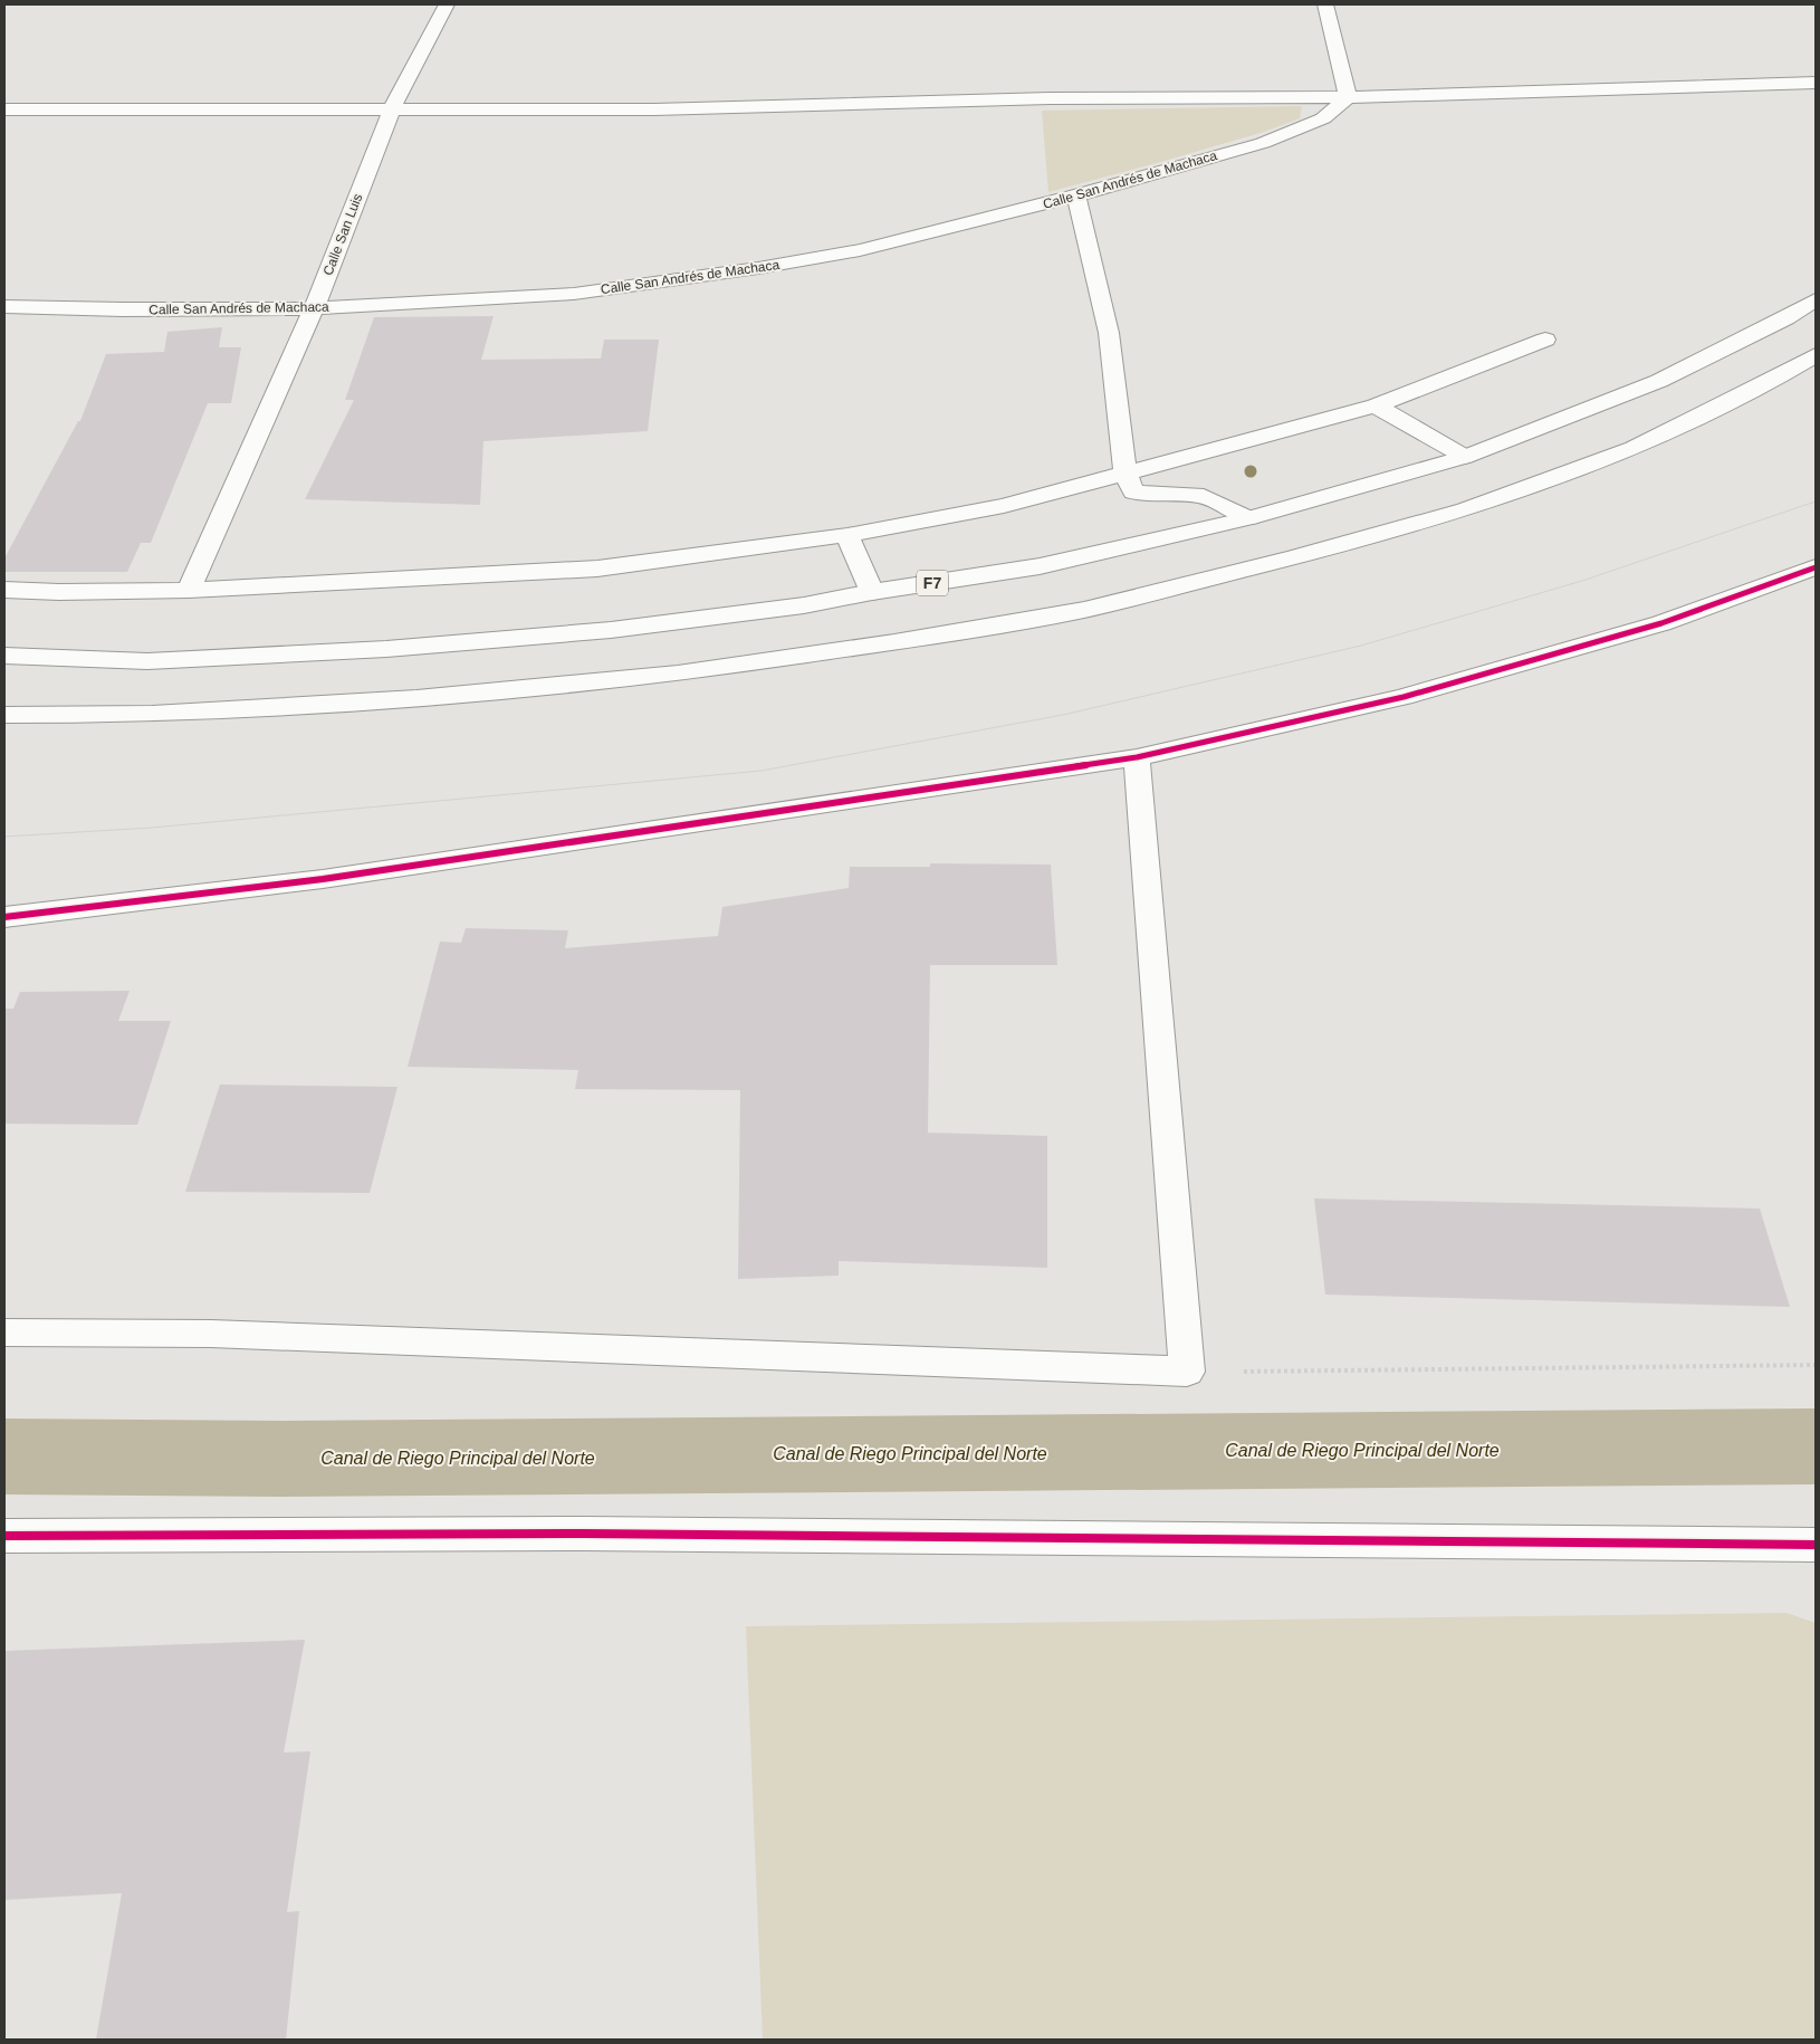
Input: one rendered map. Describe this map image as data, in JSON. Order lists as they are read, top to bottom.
{
  "streets": {
    "main road": ["Calle San Andrés de Machaca", "Calle San Luis", "F7"]
  },
  "crossings": [
    ["Calle San Andrés de Machaca", "Calle San Luis"]
  ],
  "water": ["Canal de Riego Principal del Norte"]
}
